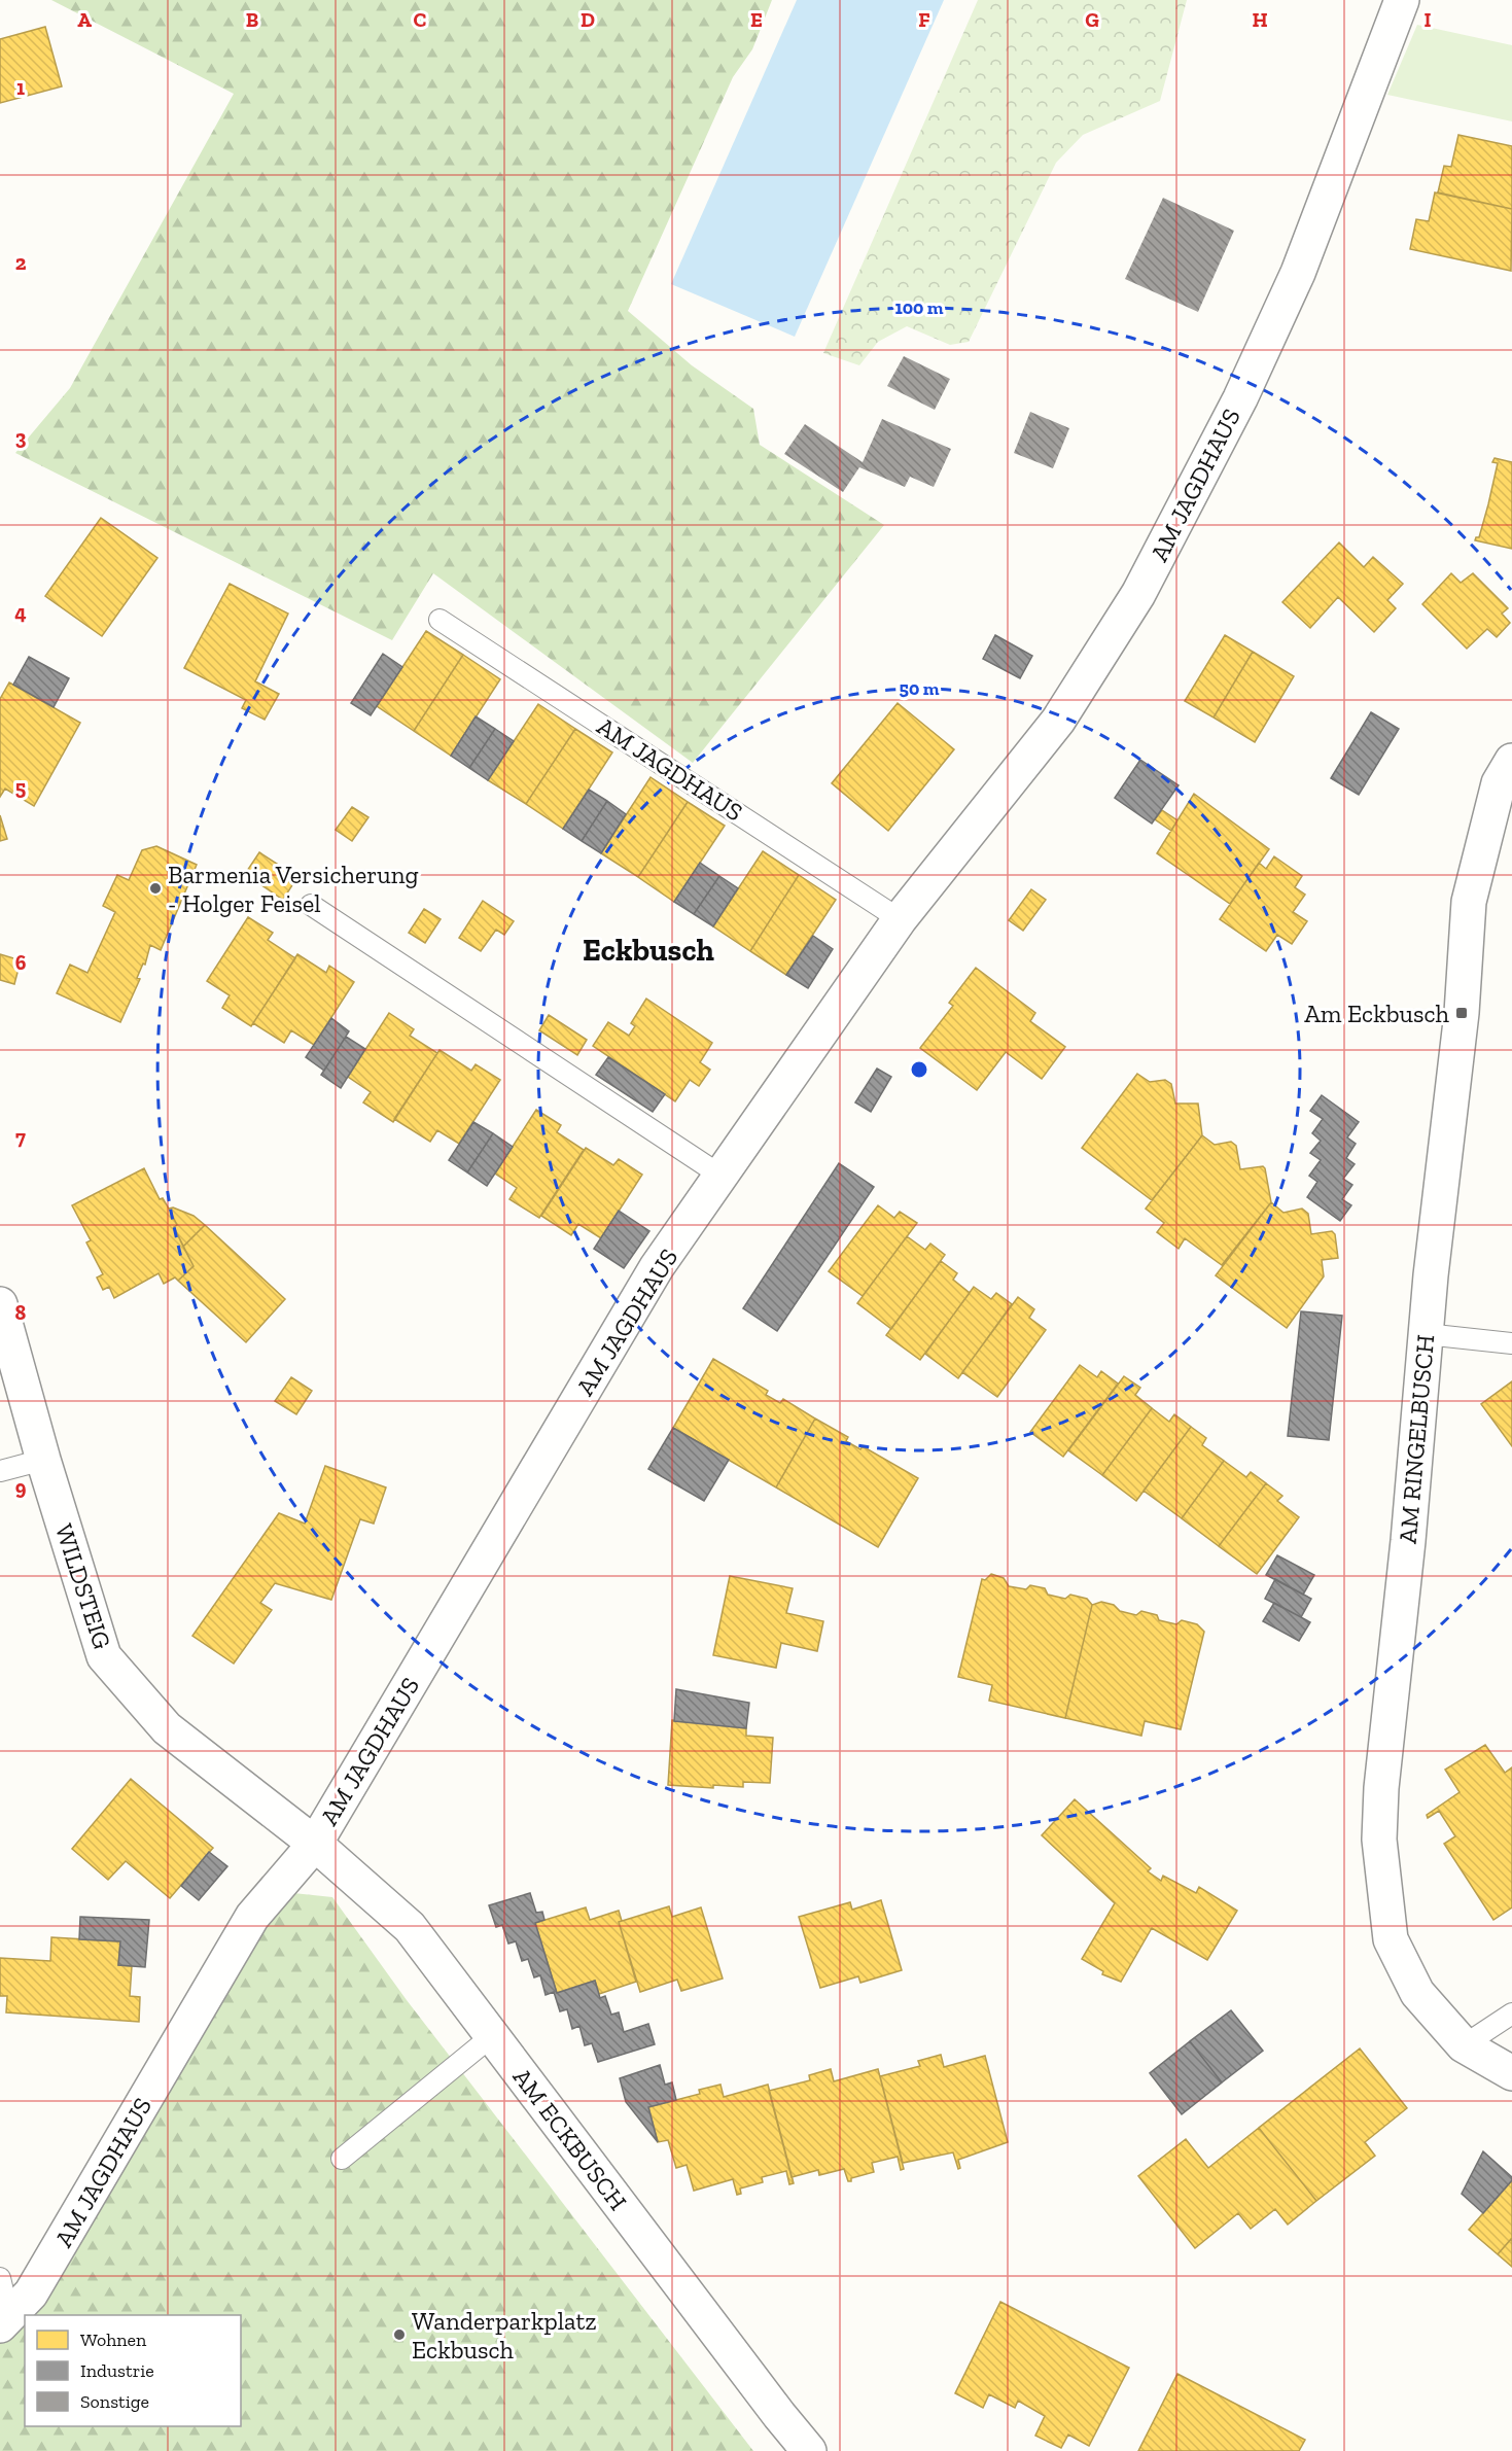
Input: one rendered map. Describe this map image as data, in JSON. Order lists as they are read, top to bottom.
{
  "streets": {
    "street": [
      "AM JAGDHAUS",
      "AM RINGELBUSCH",
      "WILDSTEIG",
      "AM ECKBUSCH"
    ]
  },
  "crossings": [
    ["AM JAGDHAUS", "WILDSTEIG"],
    ["AM JAGDHAUS", "AM ECKBUSCH"],
    ["WILDSTEIG", "AM ECKBUSCH"]
  ],
  "districts": ["Eckbusch"],
  "places": {
    "other": ["Barmenia Versicherung - Holger Feisel", "Wanderparkplatz Eckbusch"],
    "transit": ["Am Eckbusch"]
  },
  "legend": ["Wohnen", "Industrie", "Sonstige"],
  "grid": {
    "columns": [
      "A",
      "B",
      "C",
      "D",
      "E",
      "F",
      "G",
      "H",
      "I"
    ],
    "rows": [
      "1",
      "2",
      "3",
      "4",
      "5",
      "6",
      "7",
      "8",
      "9"
    ]
  },
  "rings": ["100 m", "50 m"]
}
